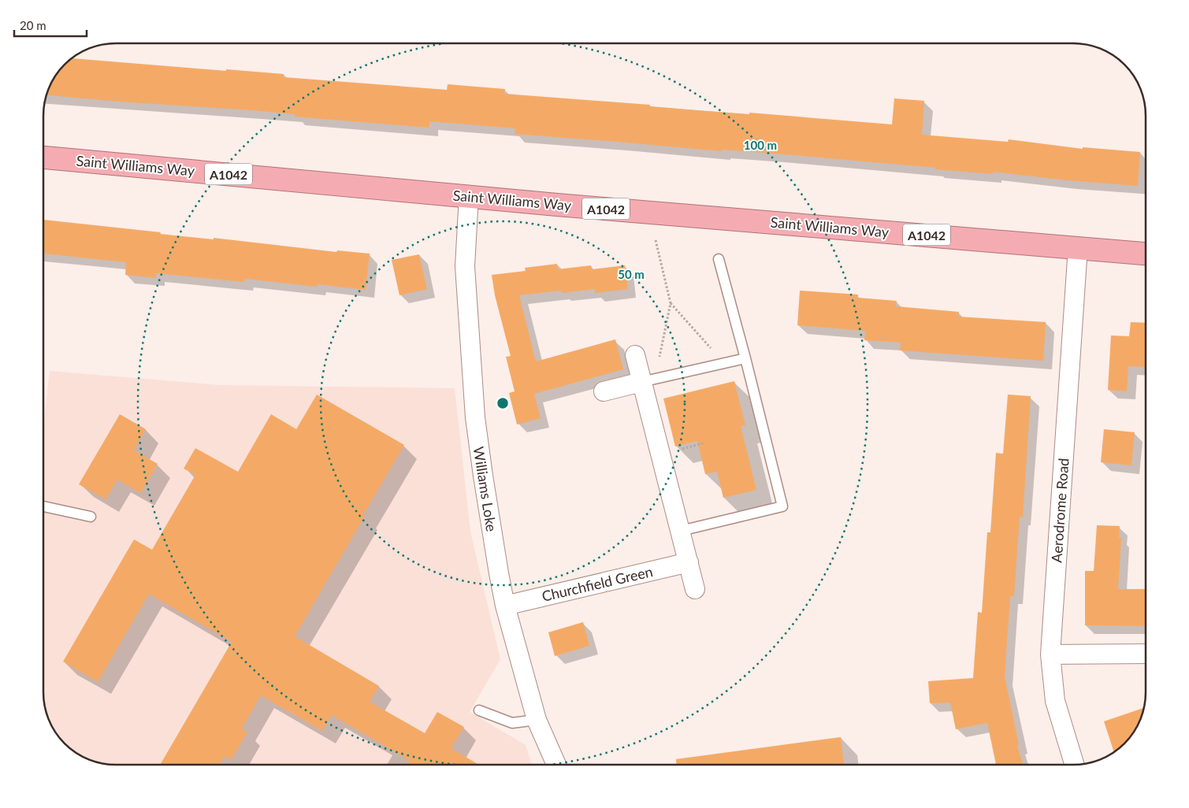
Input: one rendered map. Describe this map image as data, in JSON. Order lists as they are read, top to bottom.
{
  "streets": {
    "highway": ["Saint Williams Way", "A1042"],
    "street": ["Williams Loke", "Aerodrome Road", "Churchfield Green"]
  },
  "crossings": [
    ["Saint Williams Way", "Williams Loke"],
    ["Saint Williams Way", "Aerodrome Road"],
    ["Williams Loke", "Churchfield Green"]
  ],
  "scale_bar": "20 m",
  "rings": ["100 m", "50 m"]
}
